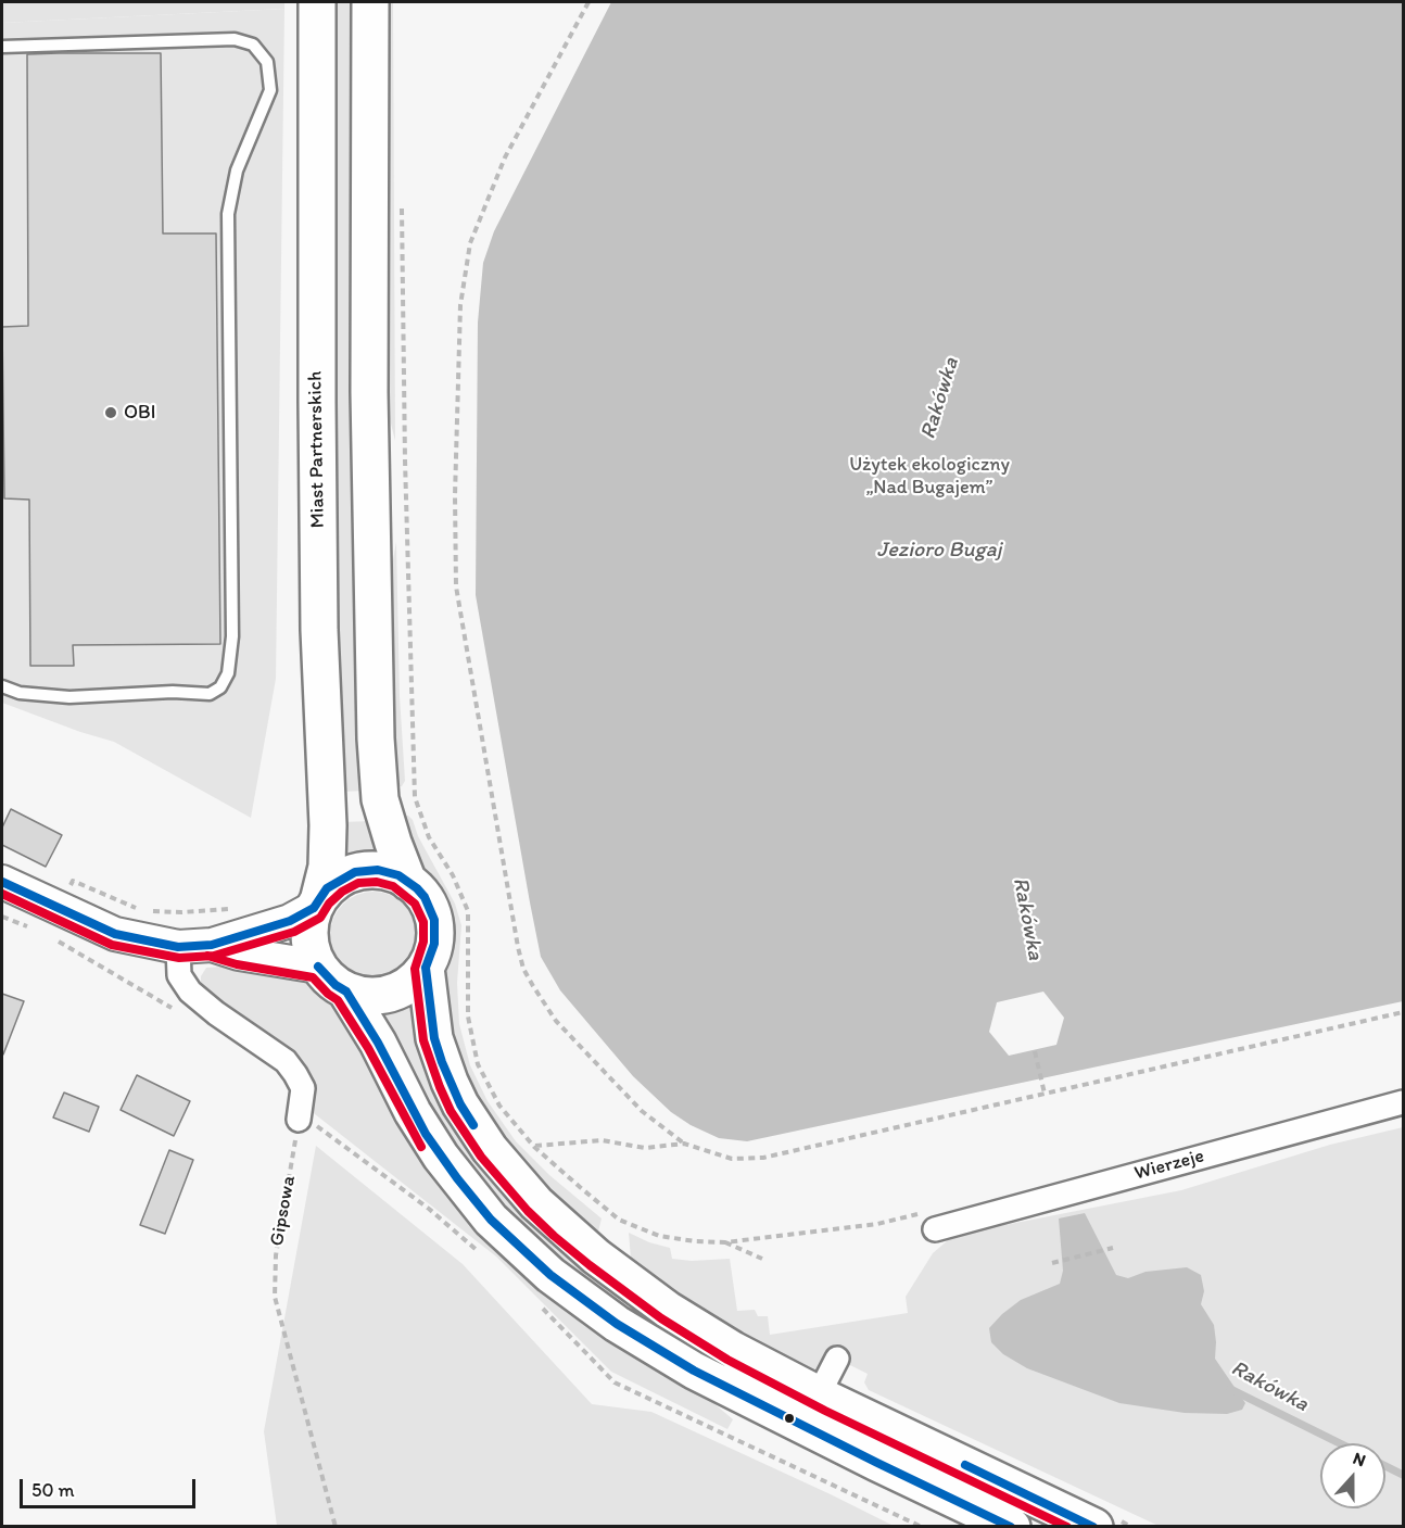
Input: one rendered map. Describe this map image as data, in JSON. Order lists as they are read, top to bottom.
{
  "streets": {
    "main road": ["Miast Partnerskich"],
    "street": ["Wierzeje"],
    "path": ["Gipsowa"]
  },
  "water": ["Rakówka", "Jezioro Bugaj"],
  "parks": ["Użytek ekologiczny „Nad Bugajem”"],
  "places": ["OBI"],
  "scale_bar": "50 m",
  "north": "top"
}
